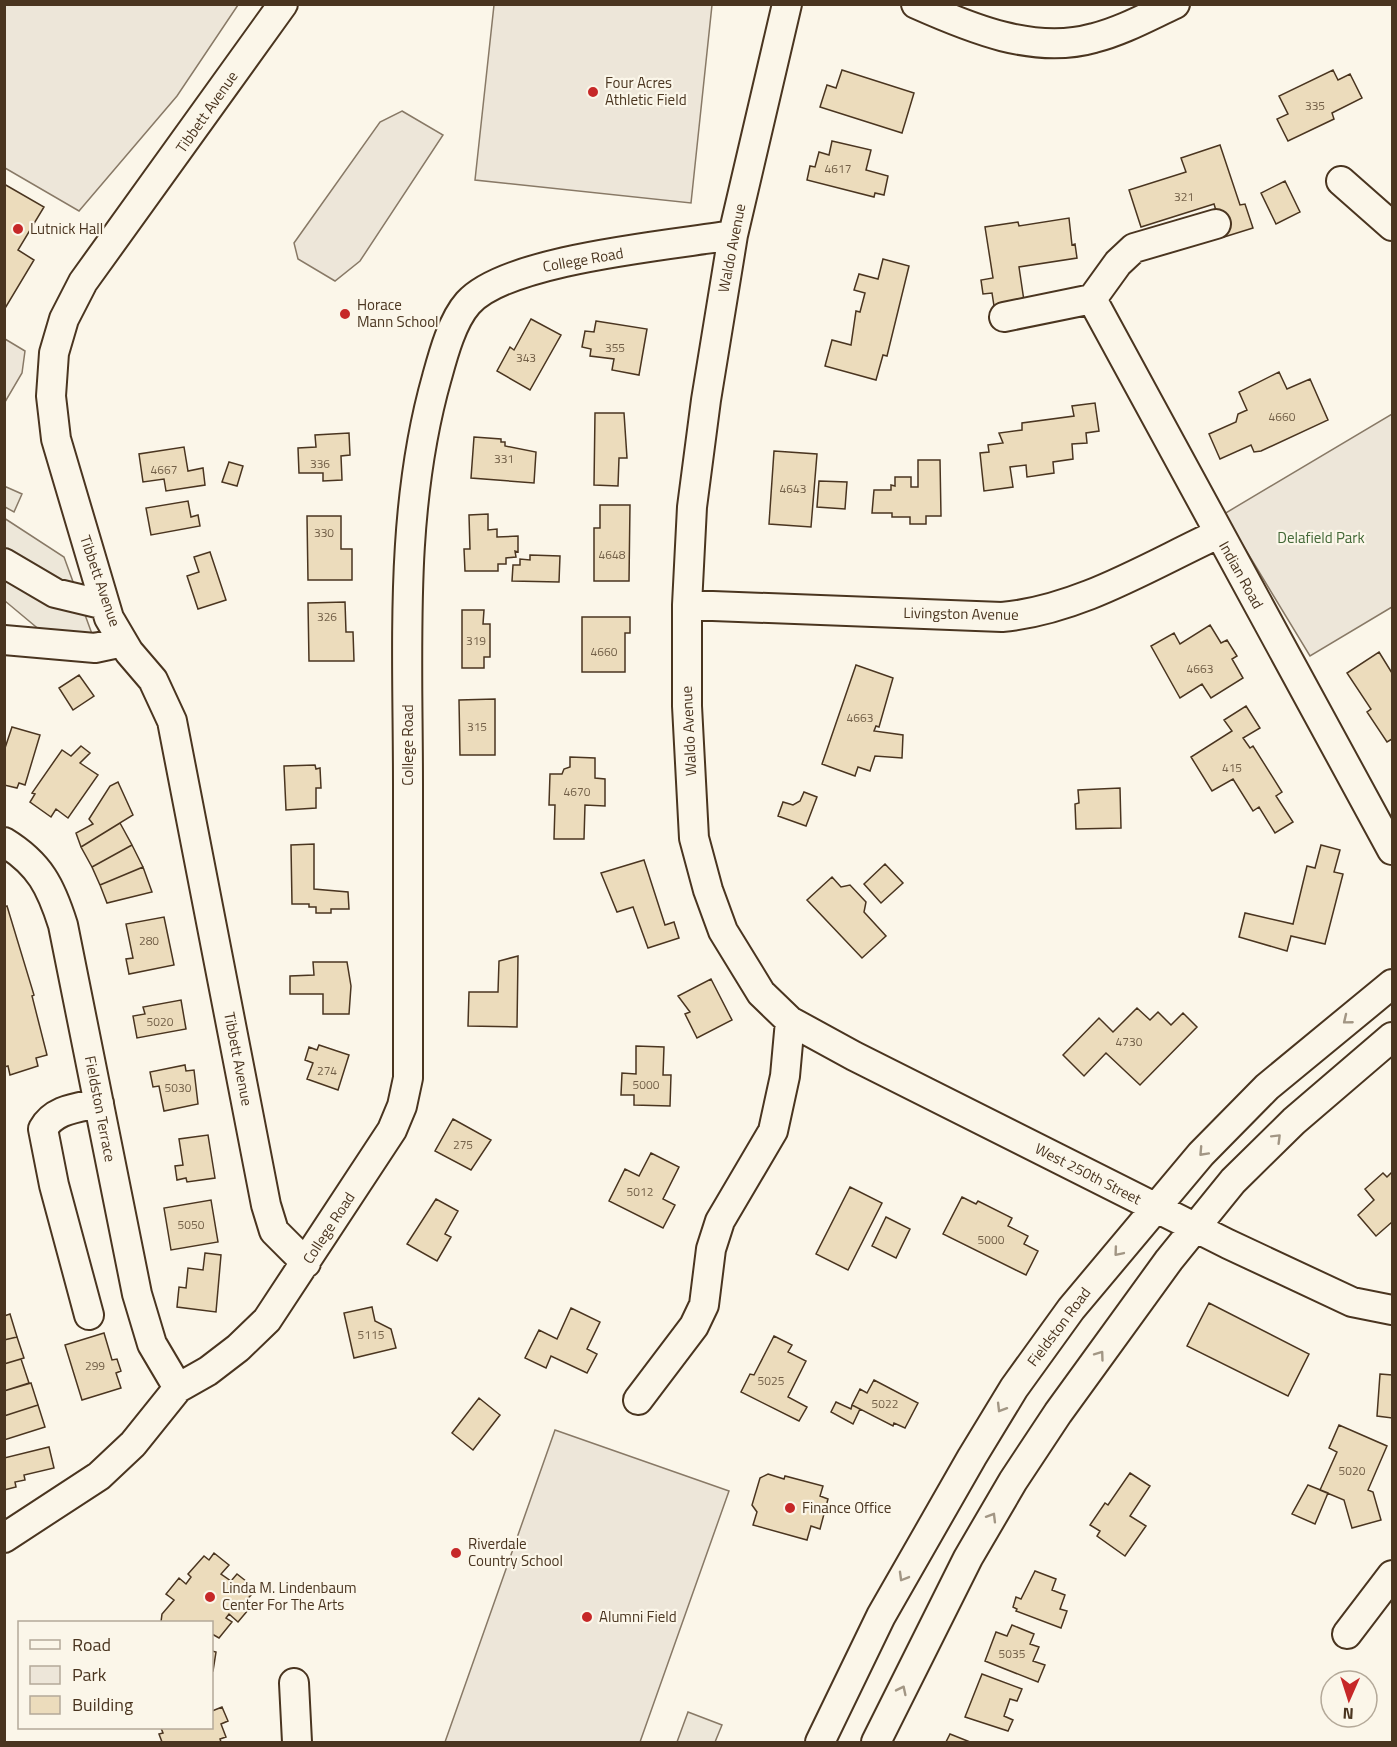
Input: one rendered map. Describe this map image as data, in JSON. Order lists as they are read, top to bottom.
{
  "streets": {
    "street": [
      "Tibbett Avenue",
      "Waldo Avenue",
      "College Road",
      "Indian Road",
      "Livingston Avenue",
      "Fieldston Terrace",
      "West 250th Street",
      "Fieldston Road"
    ]
  },
  "crossings": [
    ["Tibbett Avenue", "College Road"],
    ["Waldo Avenue", "College Road"],
    ["Waldo Avenue", "Livingston Avenue"],
    ["Waldo Avenue", "West 250th Street"],
    ["College Road", "Fieldston Terrace"],
    ["Indian Road", "Livingston Avenue"],
    ["West 250th Street", "Fieldston Road"]
  ],
  "parks": ["Delafield Park"],
  "places": [
    "Four Acres Athletic Field",
    "Lutnick Hall",
    "Horace Mann School",
    "Finance Office",
    "Riverdale Country School",
    "Linda M. Lindenbaum Center For The Arts",
    "Alumni Field"
  ],
  "house_numbers": [
    "335",
    "4617",
    "321",
    "355",
    "343",
    "4660",
    "331",
    "336",
    "4667",
    "4643",
    "330",
    "4648",
    "326",
    "319",
    "4660",
    "4663",
    "4663",
    "315",
    "415",
    "4670",
    "280",
    "5020",
    "4730",
    "274",
    "5000",
    "5030",
    "275",
    "5012",
    "5050",
    "5000",
    "5115",
    "299",
    "5025",
    "5022",
    "5020",
    "5035"
  ],
  "legend": ["Road", "Park", "Building"],
  "north": "bottom"
}
